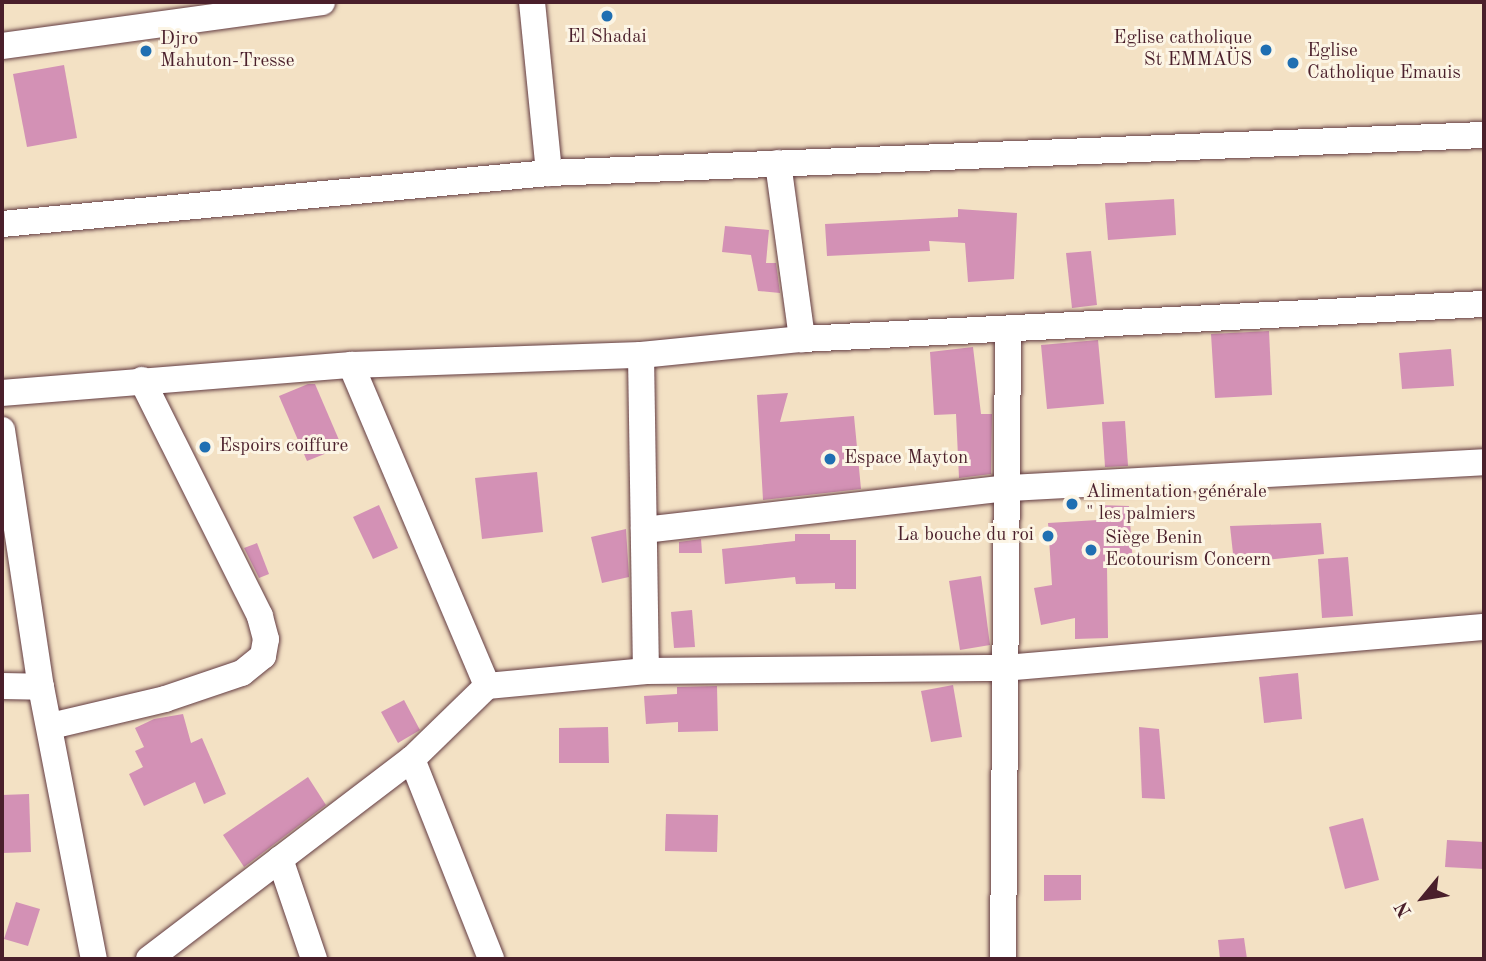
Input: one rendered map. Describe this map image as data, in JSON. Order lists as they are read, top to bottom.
{
  "places": [
    "El Shadai",
    "Eglise catholique St EMMAÜS",
    "Djro Mahuton-Tresse",
    "Eglise Catholique Emauis",
    "Espoirs coiffure",
    "Espace Mayton",
    "Alimentation générale \" les palmiers",
    "La bouche du roi",
    "Siège Benin Ecotourism Concern"
  ],
  "north": "bottom left"
}
